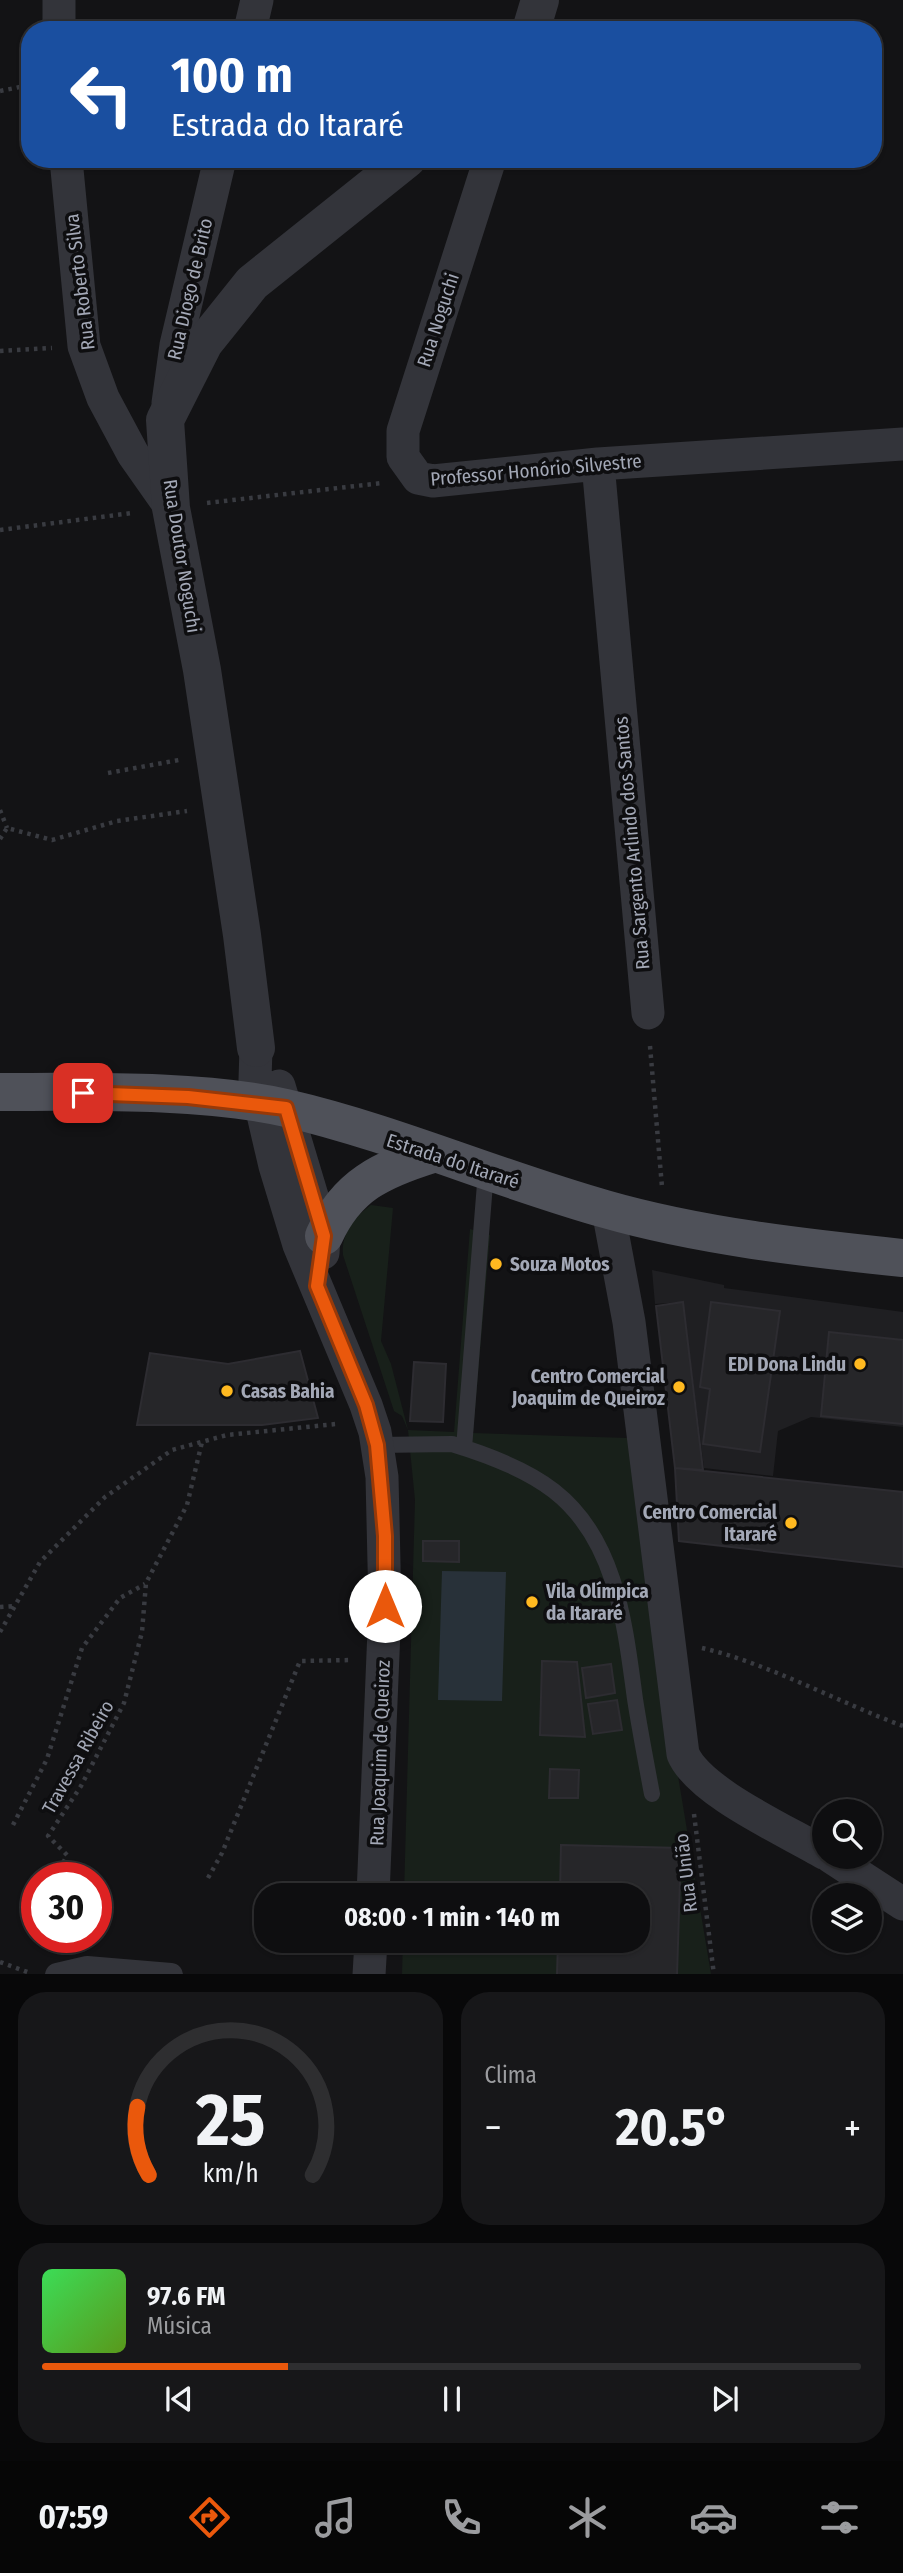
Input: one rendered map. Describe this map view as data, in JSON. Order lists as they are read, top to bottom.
{
  "streets": {
    "main road": ["Estrada do Itararé"],
    "street": [
      "Rua Roberto Silva",
      "Rua Diogo de Brito",
      "Rua Noguchi",
      "Professor Honório Silvestre",
      "Rua Doutor Noguchi",
      "Rua Sargento Arlindo dos Santos",
      "Rua Joaquim de Queiroz"
    ],
    "path": ["Travessa Ribeiro", "Rua União"]
  },
  "crossings": [
    ["Rua Roberto Silva", "Professor Honório Silvestre"],
    ["Rua Roberto Silva", "Rua Doutor Noguchi"],
    ["Rua Diogo de Brito", "Rua Doutor Noguchi"],
    ["Rua Noguchi", "Professor Honório Silvestre"],
    ["Professor Honório Silvestre", "Rua Doutor Noguchi"],
    ["Professor Honório Silvestre", "Rua Sargento Arlindo dos Santos"],
    ["Rua Doutor Noguchi", "Estrada do Itararé"],
    ["Rua Doutor Noguchi", "Rua Joaquim de Queiroz"],
    ["Estrada do Itararé", "Rua Joaquim de Queiroz"]
  ],
  "places": [
    "Souza Motos",
    "EDI Dona Lindu",
    "Centro Comercial Joaquim de Queiroz",
    "Casas Bahia",
    "Centro Comercial Itararé",
    "Vila Olímpica da Itararé"
  ],
  "page": {
    "turn": ["100 m", "Estrada do Itararé"],
    "limit": "30",
    "trip": "08:00 · 1 min · 140 m",
    "tile": "Clima",
    "heat": ["−", "20.5°", "+"],
    "song": ["97.6 FM", "Música"],
    "tabs": "07:59",
    "gauge": ["25", "km/h"]
  }
}
